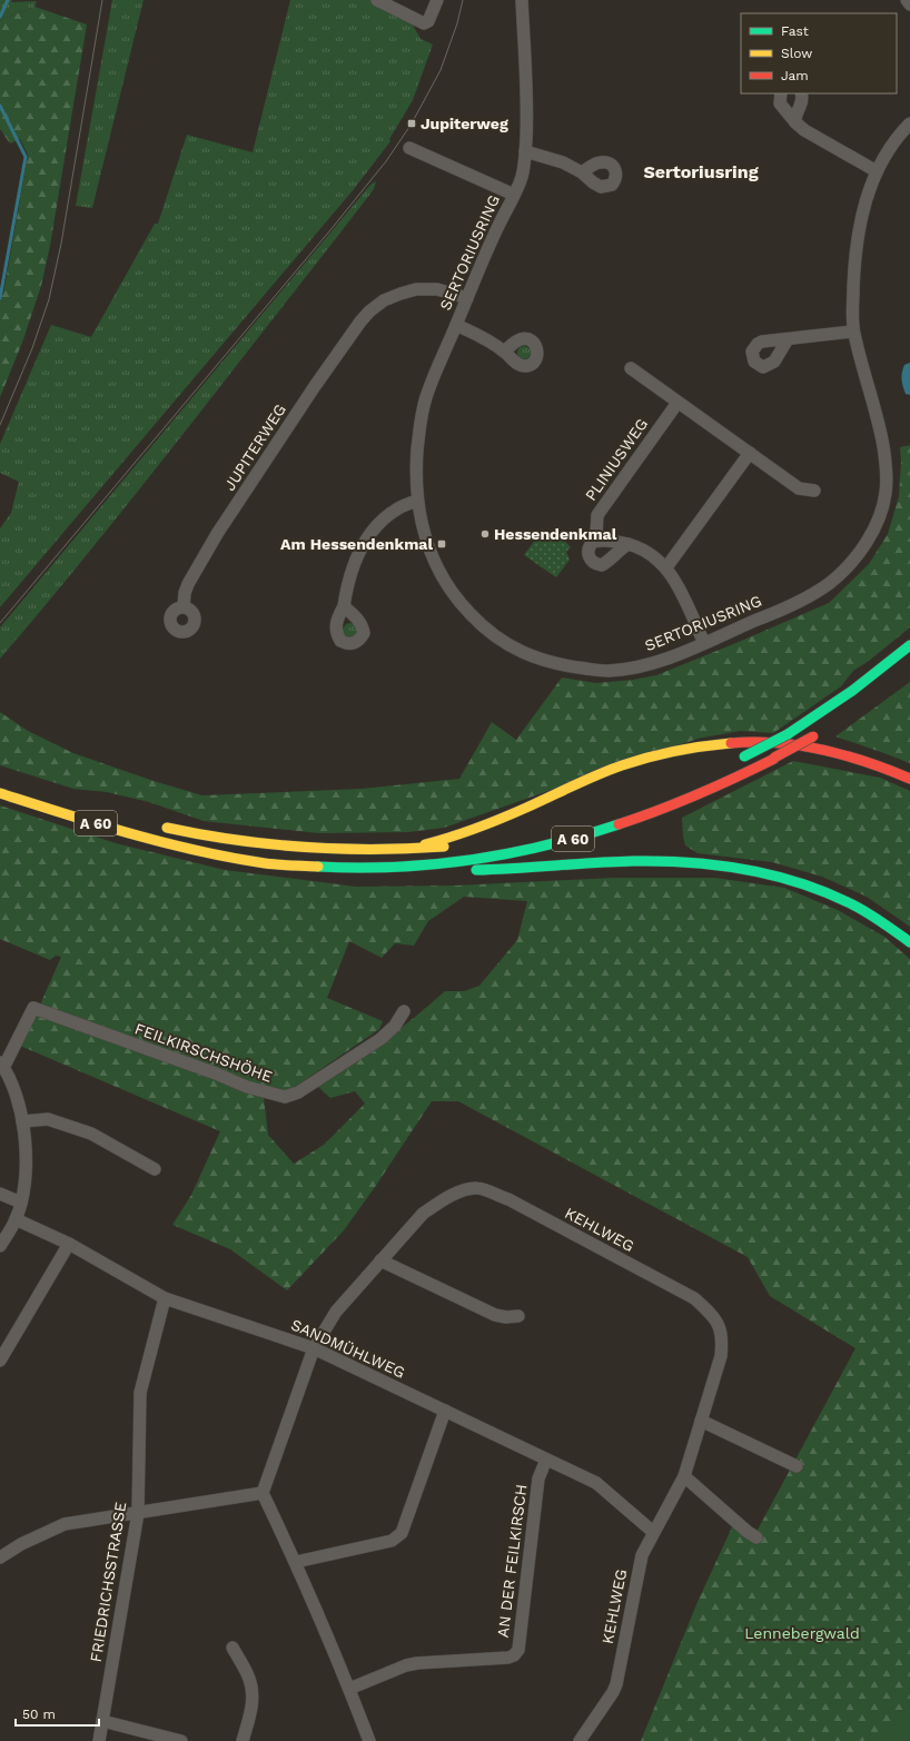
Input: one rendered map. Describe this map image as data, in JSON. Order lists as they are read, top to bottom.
{
  "streets": {
    "highway": ["A 60"],
    "street": [
      "SERTORIUSRING",
      "JUPITERWEG",
      "PLINIUSWEG",
      "FEILKIRSCHSHÖHE",
      "KEHLWEG",
      "SANDMÜHLWEG",
      "AN DER FEILKIRSCH",
      "FRIEDRICHSSTRASSE"
    ]
  },
  "crossings": [
    ["SERTORIUSRING", "JUPITERWEG"],
    ["KEHLWEG", "SANDMÜHLWEG"],
    ["SANDMÜHLWEG", "AN DER FEILKIRSCH"],
    ["SANDMÜHLWEG", "FRIEDRICHSSTRASSE"]
  ],
  "districts": ["Sertoriusring"],
  "parks": ["Lennebergwald"],
  "places": {
    "transit": ["Jupiterweg", "Am Hessendenkmal"],
    "other": ["Hessendenkmal"]
  },
  "legend": ["Fast", "Slow", "Jam"],
  "scale_bar": "50 m"
}
